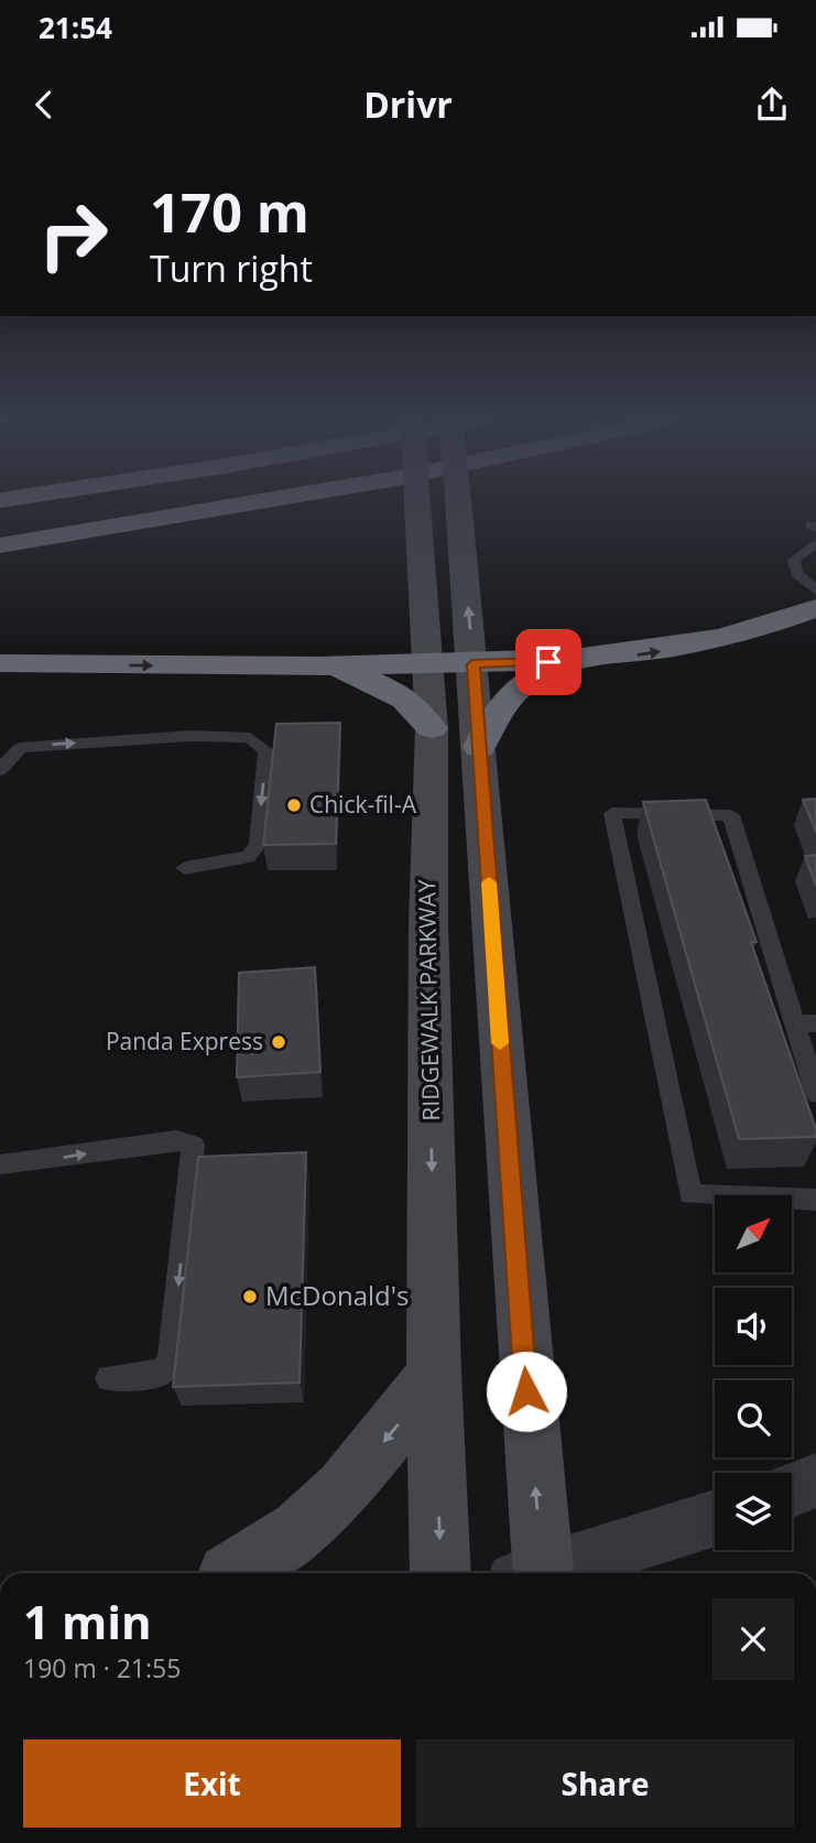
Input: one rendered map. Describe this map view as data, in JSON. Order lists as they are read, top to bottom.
{
  "streets": {
    "main road": ["RIDGEWALK PARKWAY"]
  },
  "places": ["Chick-fil-A", "Panda Express", "McDonald's"],
  "north": "top right",
  "page": {
    "status": "21:54",
    "header": "Drivr",
    "turn": ["170 m", "Turn right"],
    "heading": ["1 min", "190 m · 21:55"],
    "buttons": ["Exit", "Share"]
  }
}
